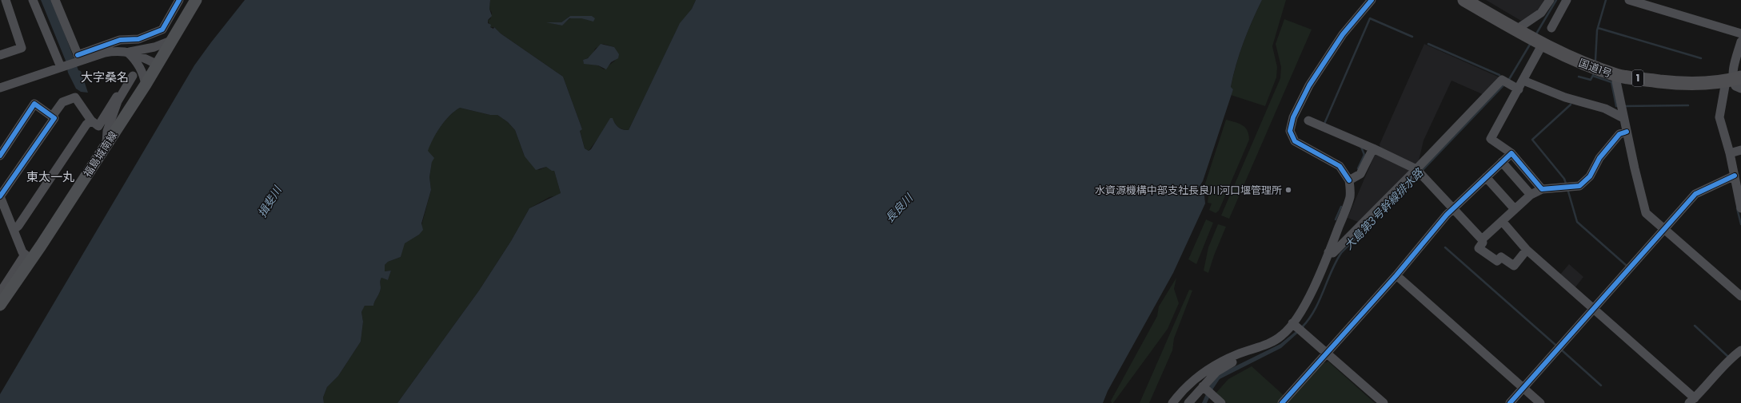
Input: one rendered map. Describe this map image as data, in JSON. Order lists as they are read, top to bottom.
{
  "streets": {
    "highway": ["国道1号", "1"],
    "main road": ["福島城南線"]
  },
  "districts": ["大字桑名", "東太一丸"],
  "water": ["揖斐川", "長良川", "大島第3号幹線排水路"],
  "places": ["水資源機構中部支社長良川河口堰管理所"]
}
